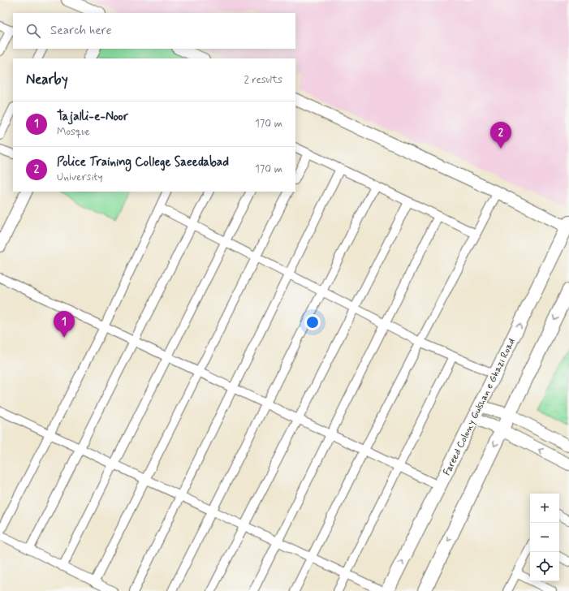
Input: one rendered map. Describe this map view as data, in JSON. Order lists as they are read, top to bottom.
{
  "streets": {
    "main road": ["Fareed Colony Gulshan e Ghazi Road"]
  },
  "page": {
    "search": "Search here",
    "heading": ["Nearby", "2 results"],
    "list": [
      {
        "mark": "1",
        "name": "Tajalli-e-Noor",
        "note": "Mosque",
        "value": "170 m"
      },
      {
        "mark": "2",
        "name": "Police Training College Saeedabad",
        "note": "University",
        "value": "170 m"
      }
    ],
    "pins": ["2", "1"],
    "map_buttons": ["+", "−"]
  }
}
